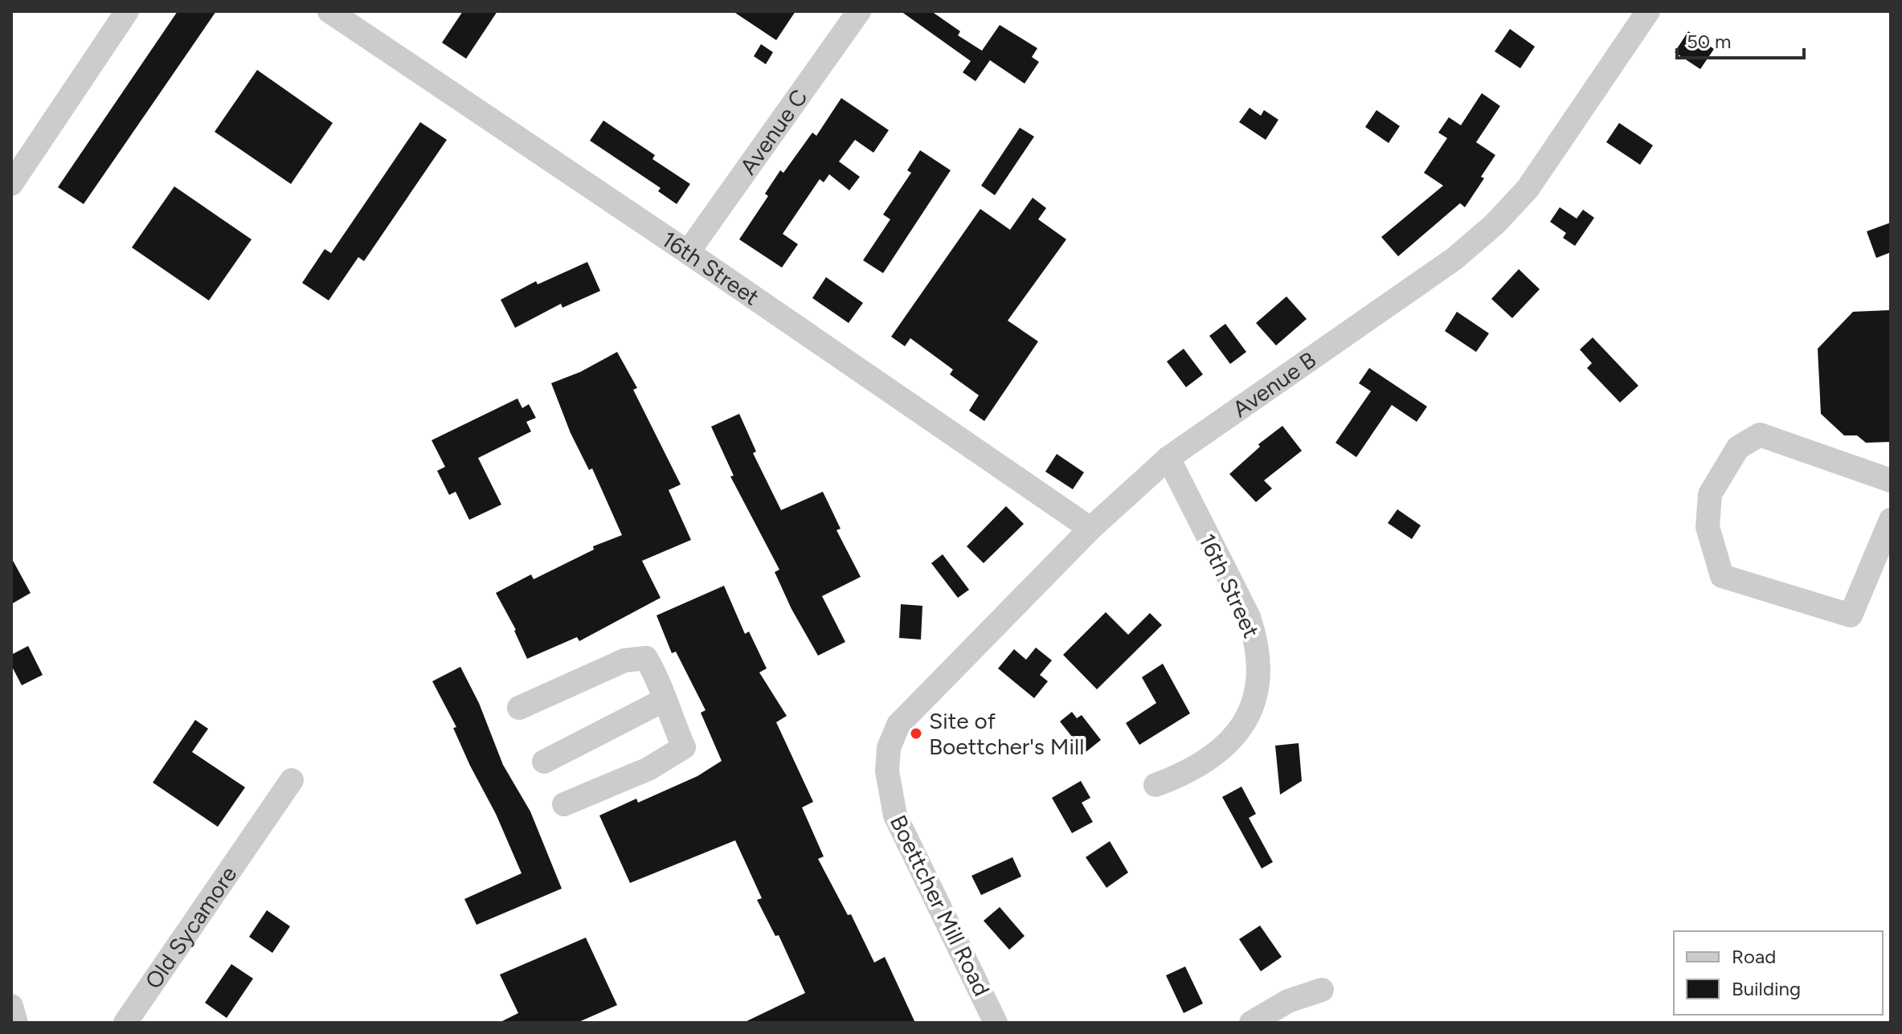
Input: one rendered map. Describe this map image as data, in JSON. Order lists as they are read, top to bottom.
{
  "streets": {
    "street": [
      "Avenue C",
      "16th Street",
      "Avenue B",
      "Boettcher Mill Road",
      "Old Sycamore"
    ]
  },
  "crossings": [
    ["Avenue C", "16th Street"],
    ["16th Street", "Avenue B"],
    ["Avenue B", "Boettcher Mill Road"]
  ],
  "places": ["Site of Boettcher's Mill"],
  "legend": ["Road", "Building"],
  "scale_bar": "50 m"
}
